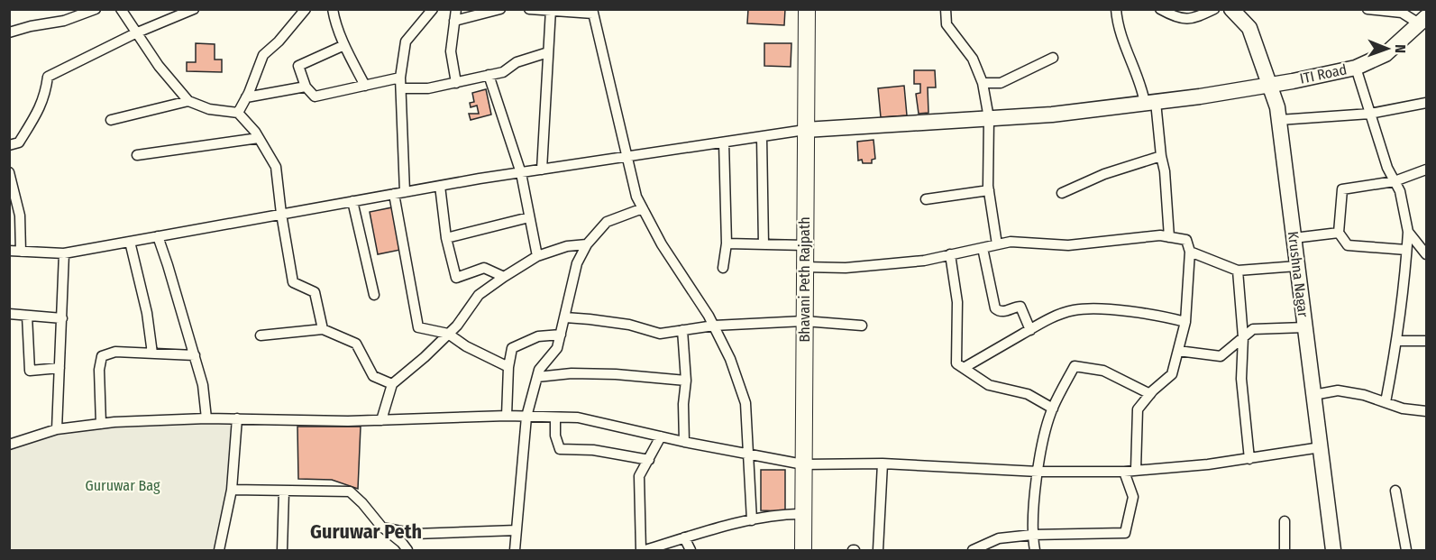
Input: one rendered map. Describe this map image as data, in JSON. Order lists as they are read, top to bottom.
{
  "streets": {
    "main road": ["ITI Road", "Krushna Nagar", "Bhavani Peth Rajpath"]
  },
  "crossings": [
    ["ITI Road", "Krushna Nagar"],
    ["ITI Road", "Bhavani Peth Rajpath"]
  ],
  "districts": ["Guruwar Peth"],
  "parks": ["Guruwar Bag"],
  "north": "right"
}
